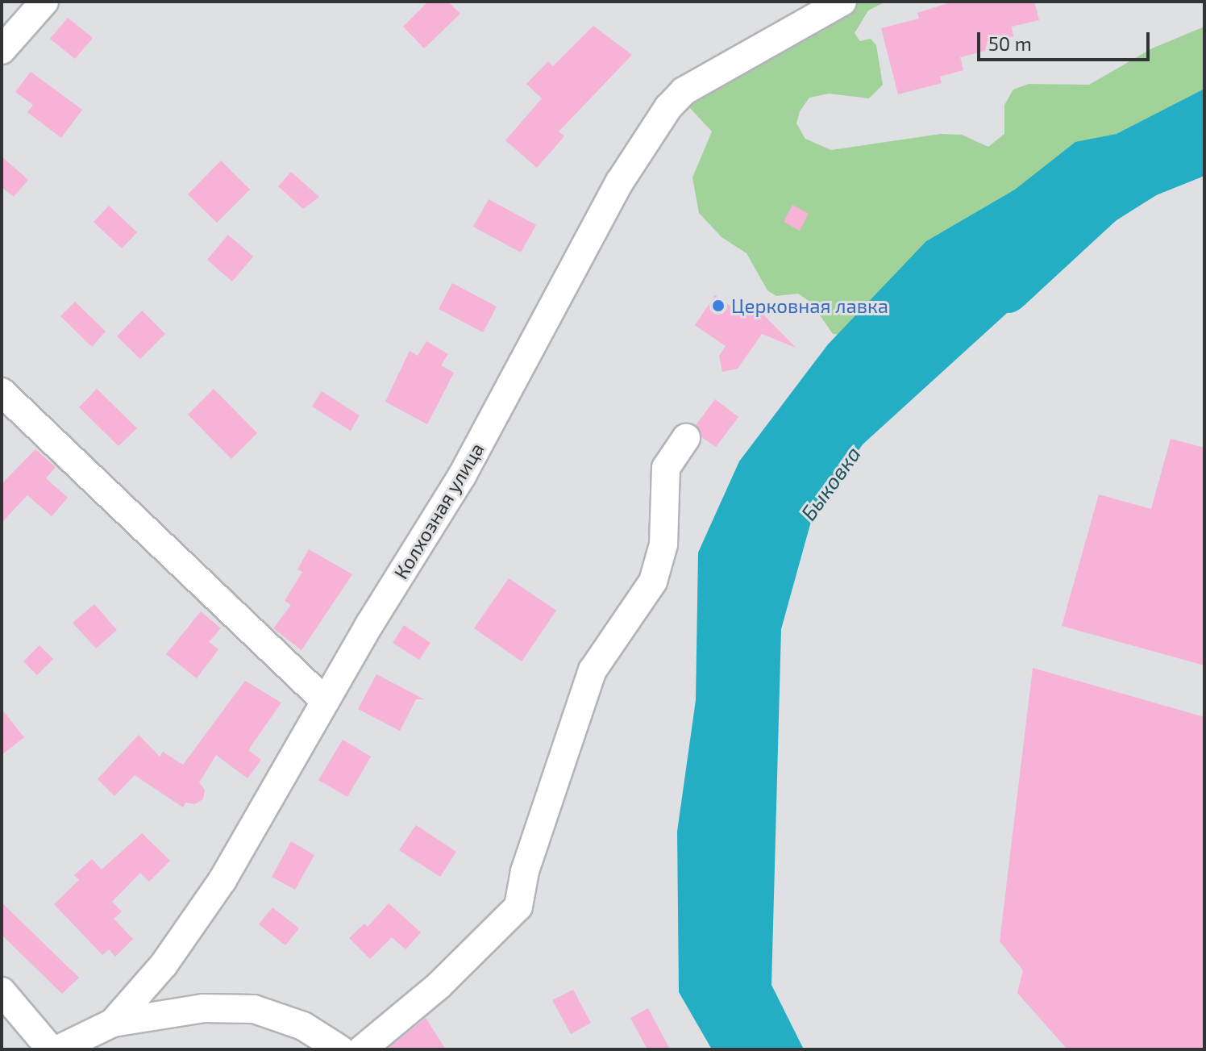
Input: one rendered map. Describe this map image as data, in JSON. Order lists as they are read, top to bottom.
{
  "streets": {
    "street": ["Колхозная улица"]
  },
  "water": ["Быковка"],
  "places": ["Церковная лавка"],
  "scale_bar": "50 m"
}
